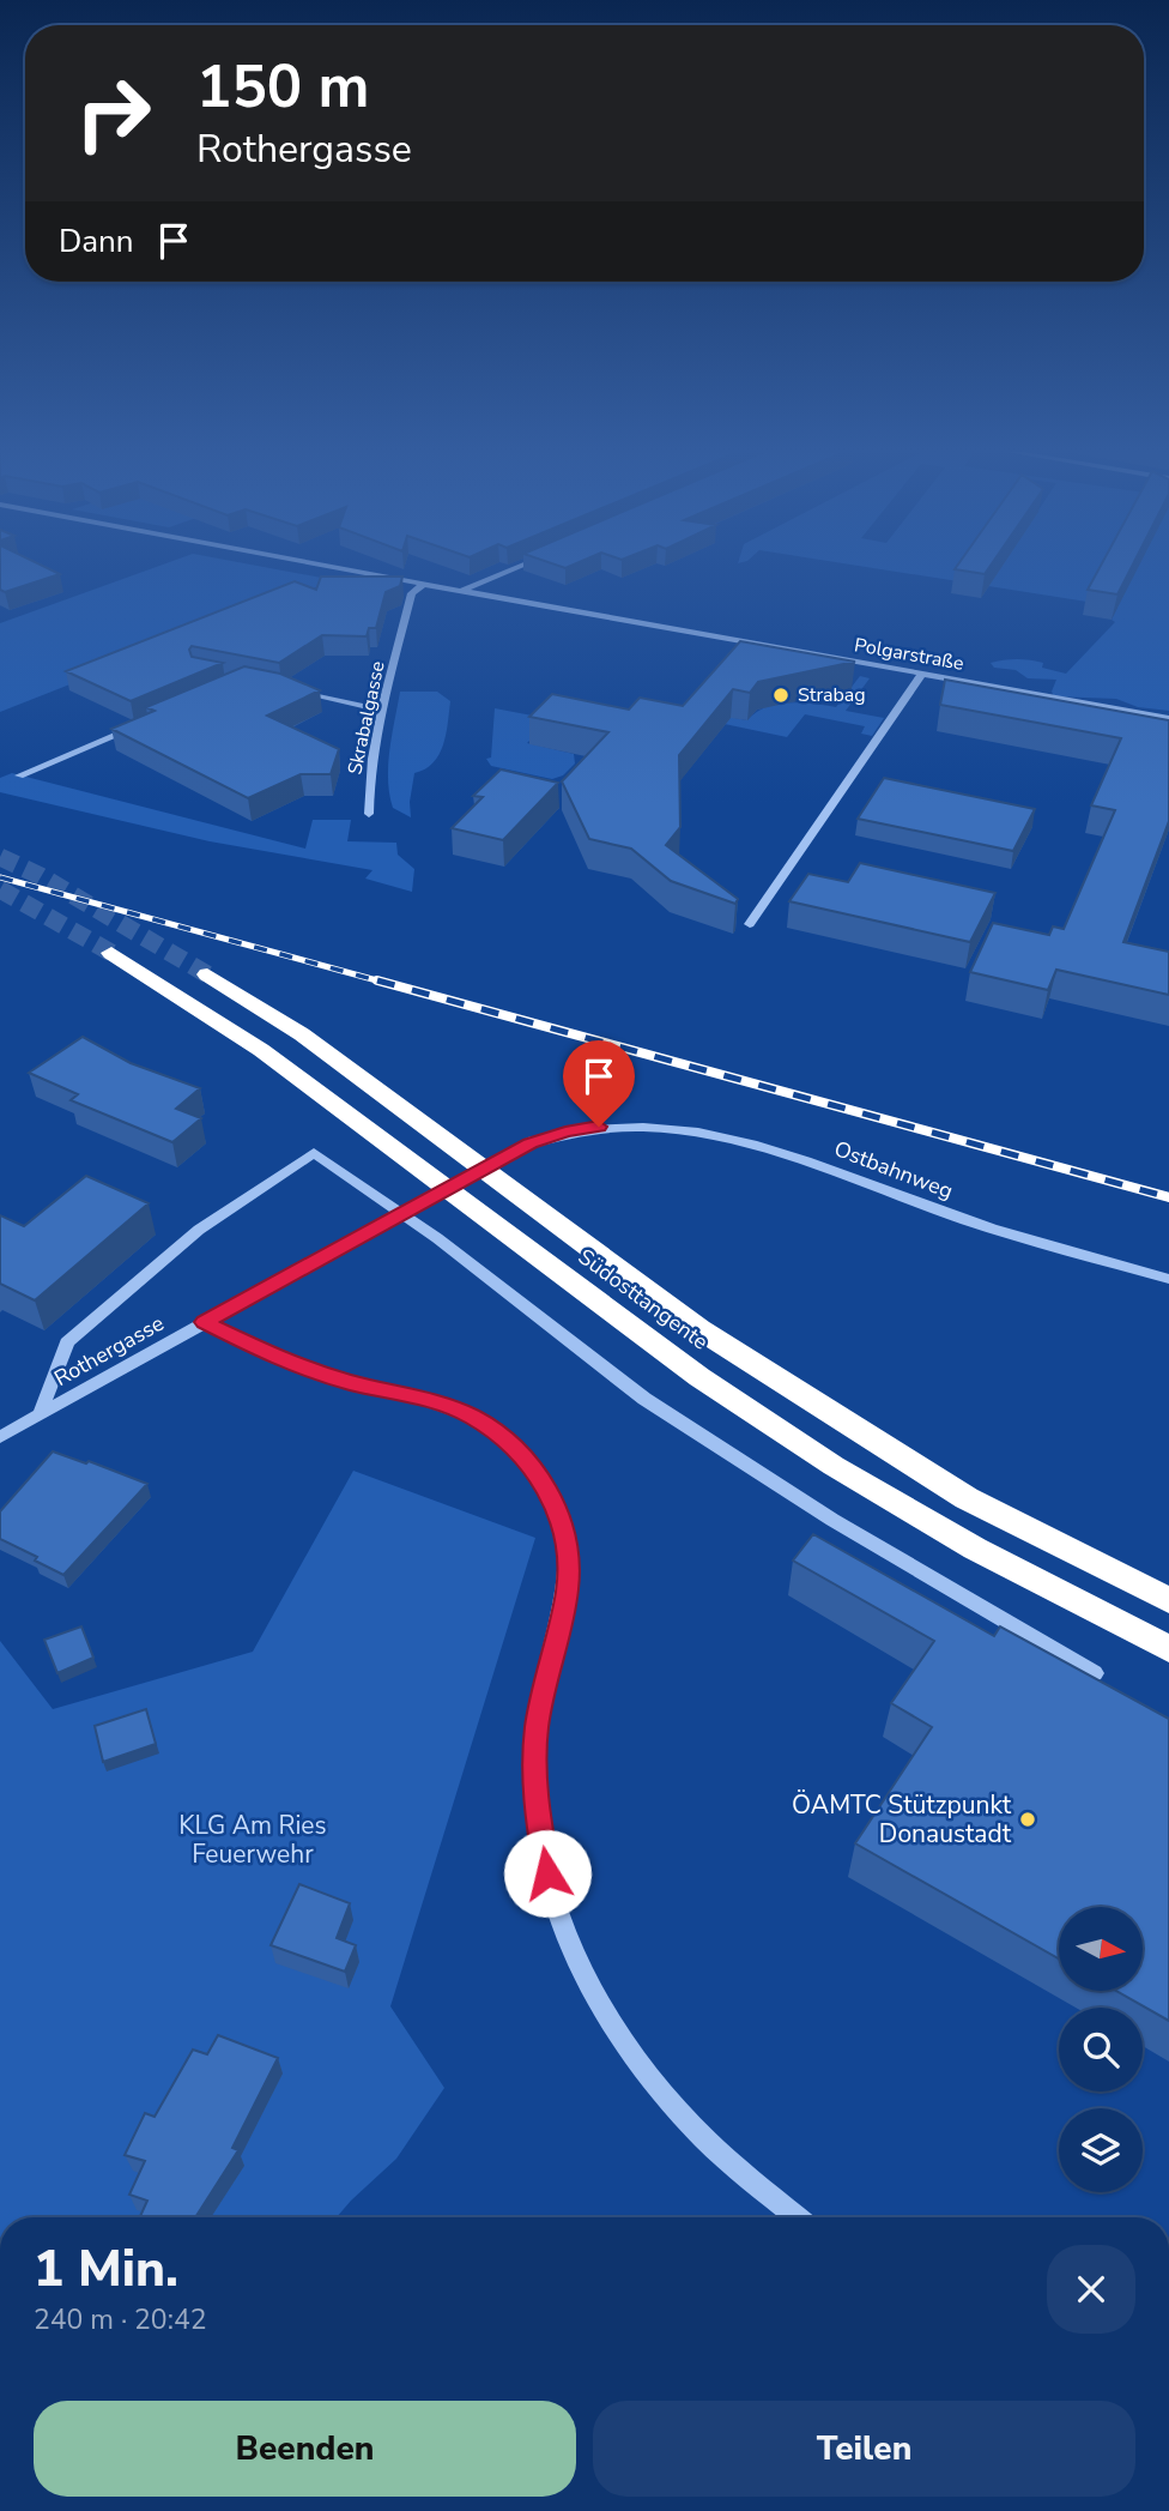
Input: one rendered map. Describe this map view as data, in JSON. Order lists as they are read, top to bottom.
{
  "streets": {
    "highway": ["Südosttangente"],
    "street": [
      "Polgarstraße",
      "Skrabalgasse",
      "Ostbahnweg",
      "Rothergasse"
    ]
  },
  "crossings": [
    ["Polgarstraße", "Skrabalgasse"],
    ["Ostbahnweg", "Rothergasse"]
  ],
  "parks": ["KLG Am Ries Feuerwehr"],
  "places": ["Strabag", "ÖAMTC Stützpunkt Donaustadt"],
  "north": "right",
  "page": {
    "turn": ["150 m", "Rothergasse"],
    "then": "Dann",
    "heading": ["1 Min.", "240 m · 20:42"],
    "buttons": ["Beenden", "Teilen"]
  }
}
